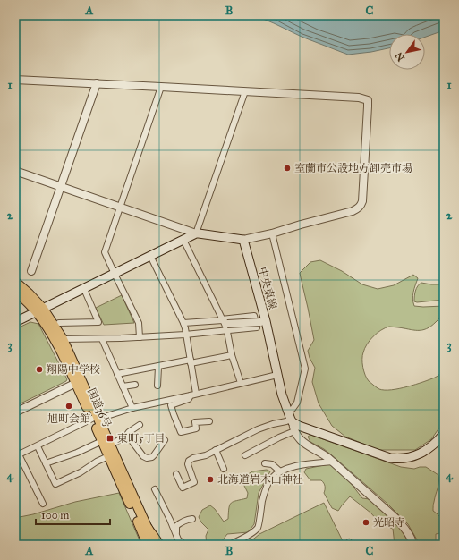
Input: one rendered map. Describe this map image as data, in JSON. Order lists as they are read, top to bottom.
{
  "streets": {
    "highway": ["国道36号"],
    "main road": ["中央東線"]
  },
  "places": {
    "other": [
      "室蘭市公設地方卸売市場",
      "翔陽中学校",
      "旭町会館",
      "北海道岩木山神社",
      "光昭寺"
    ],
    "transit": ["東町5丁目"]
  },
  "scale_bar": "100 m",
  "north": "bottom left",
  "grid": {
    "columns": ["A", "B", "C"],
    "rows": [
      "1",
      "2",
      "3",
      "4"
    ]
  }
}
